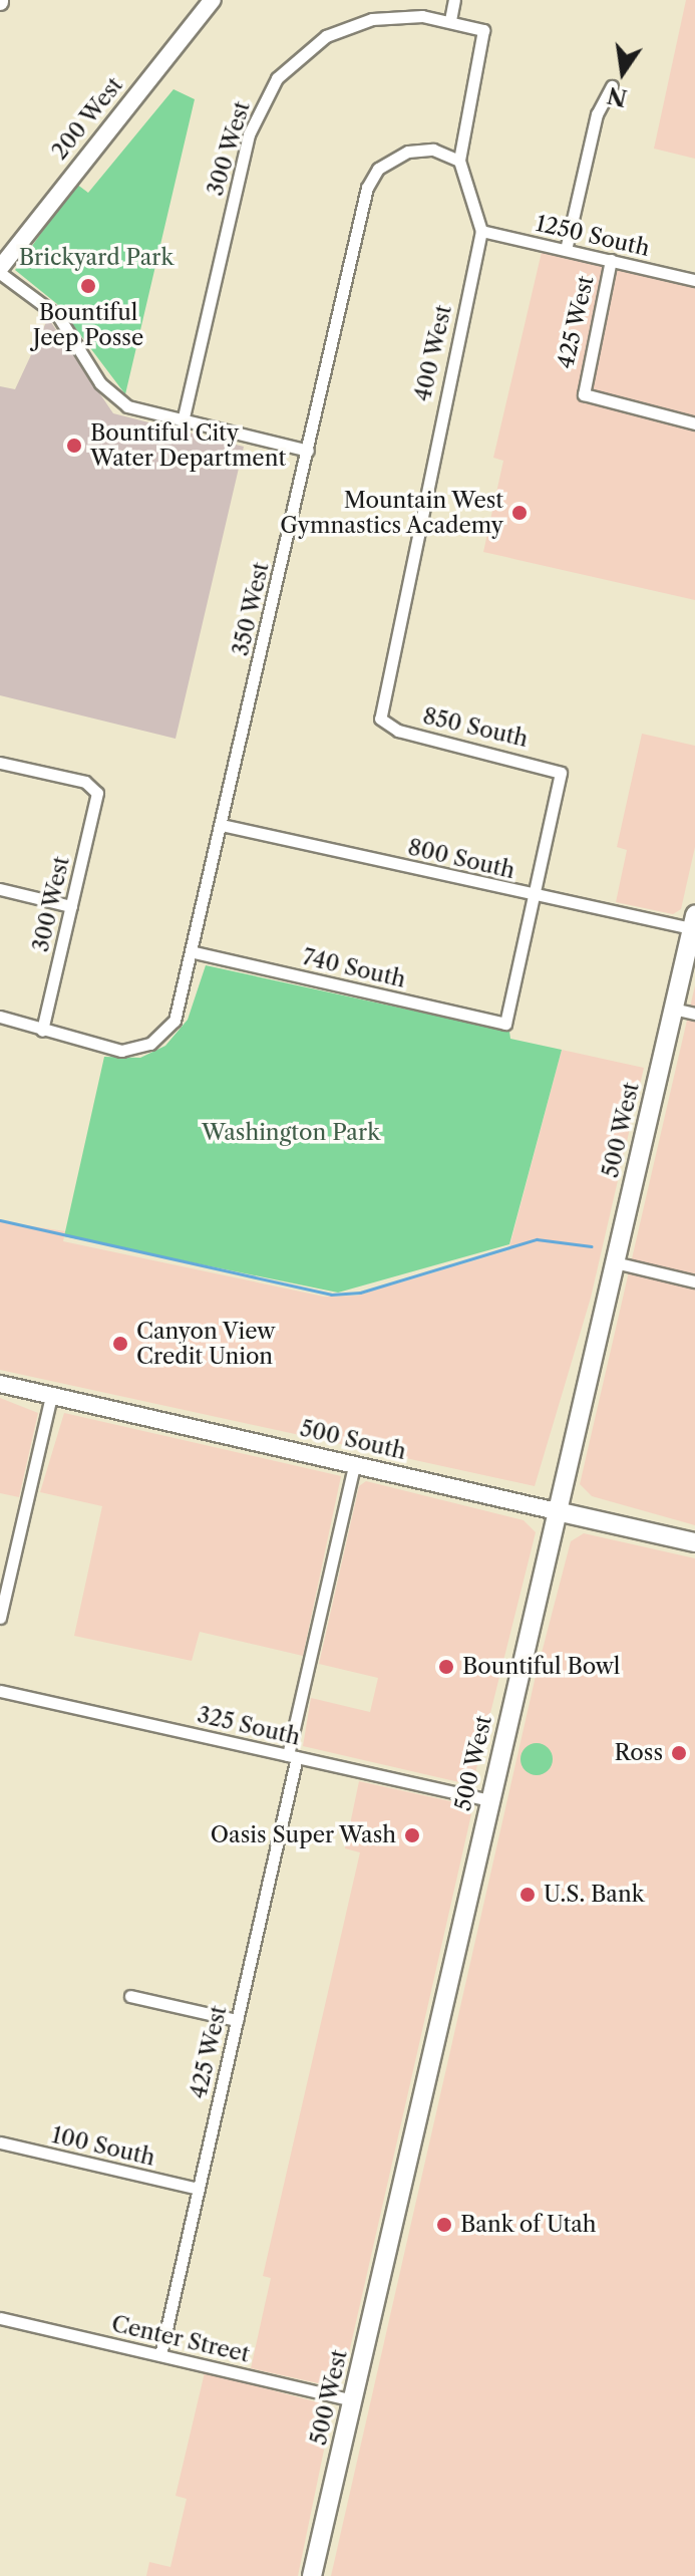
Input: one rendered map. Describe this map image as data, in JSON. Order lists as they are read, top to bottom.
{
  "streets": {
    "main road": ["200 West", "500 West", "500 South"],
    "street": [
      "300 West",
      "1250 South",
      "425 West",
      "400 West",
      "350 West",
      "850 South",
      "800 South",
      "740 South",
      "325 South",
      "100 South",
      "Center Street"
    ]
  },
  "crossings": [
    ["300 West", "400 West"],
    ["300 West", "350 West"],
    ["1250 South", "425 West"],
    ["1250 South", "400 West"],
    ["425 West", "500 South"],
    ["425 West", "325 South"],
    ["425 West", "100 South"],
    ["425 West", "Center Street"],
    ["400 West", "350 West"],
    ["400 West", "850 South"],
    ["350 West", "800 South"],
    ["350 West", "740 South"],
    ["850 South", "800 South"],
    ["850 South", "740 South"],
    ["800 South", "740 South"],
    ["800 South", "500 West"],
    ["500 West", "500 South"],
    ["500 West", "325 South"],
    ["500 West", "Center Street"]
  ],
  "parks": ["Brickyard Park", "Washington Park"],
  "places": [
    "Bountiful Jeep Posse",
    "Bountiful City Water Department",
    "Mountain West Gymnastics Academy",
    "Canyon View Credit Union",
    "Bountiful Bowl",
    "Ross",
    "Oasis Super Wash",
    "U.S. Bank",
    "Bank of Utah"
  ],
  "north": "bottom"
}
